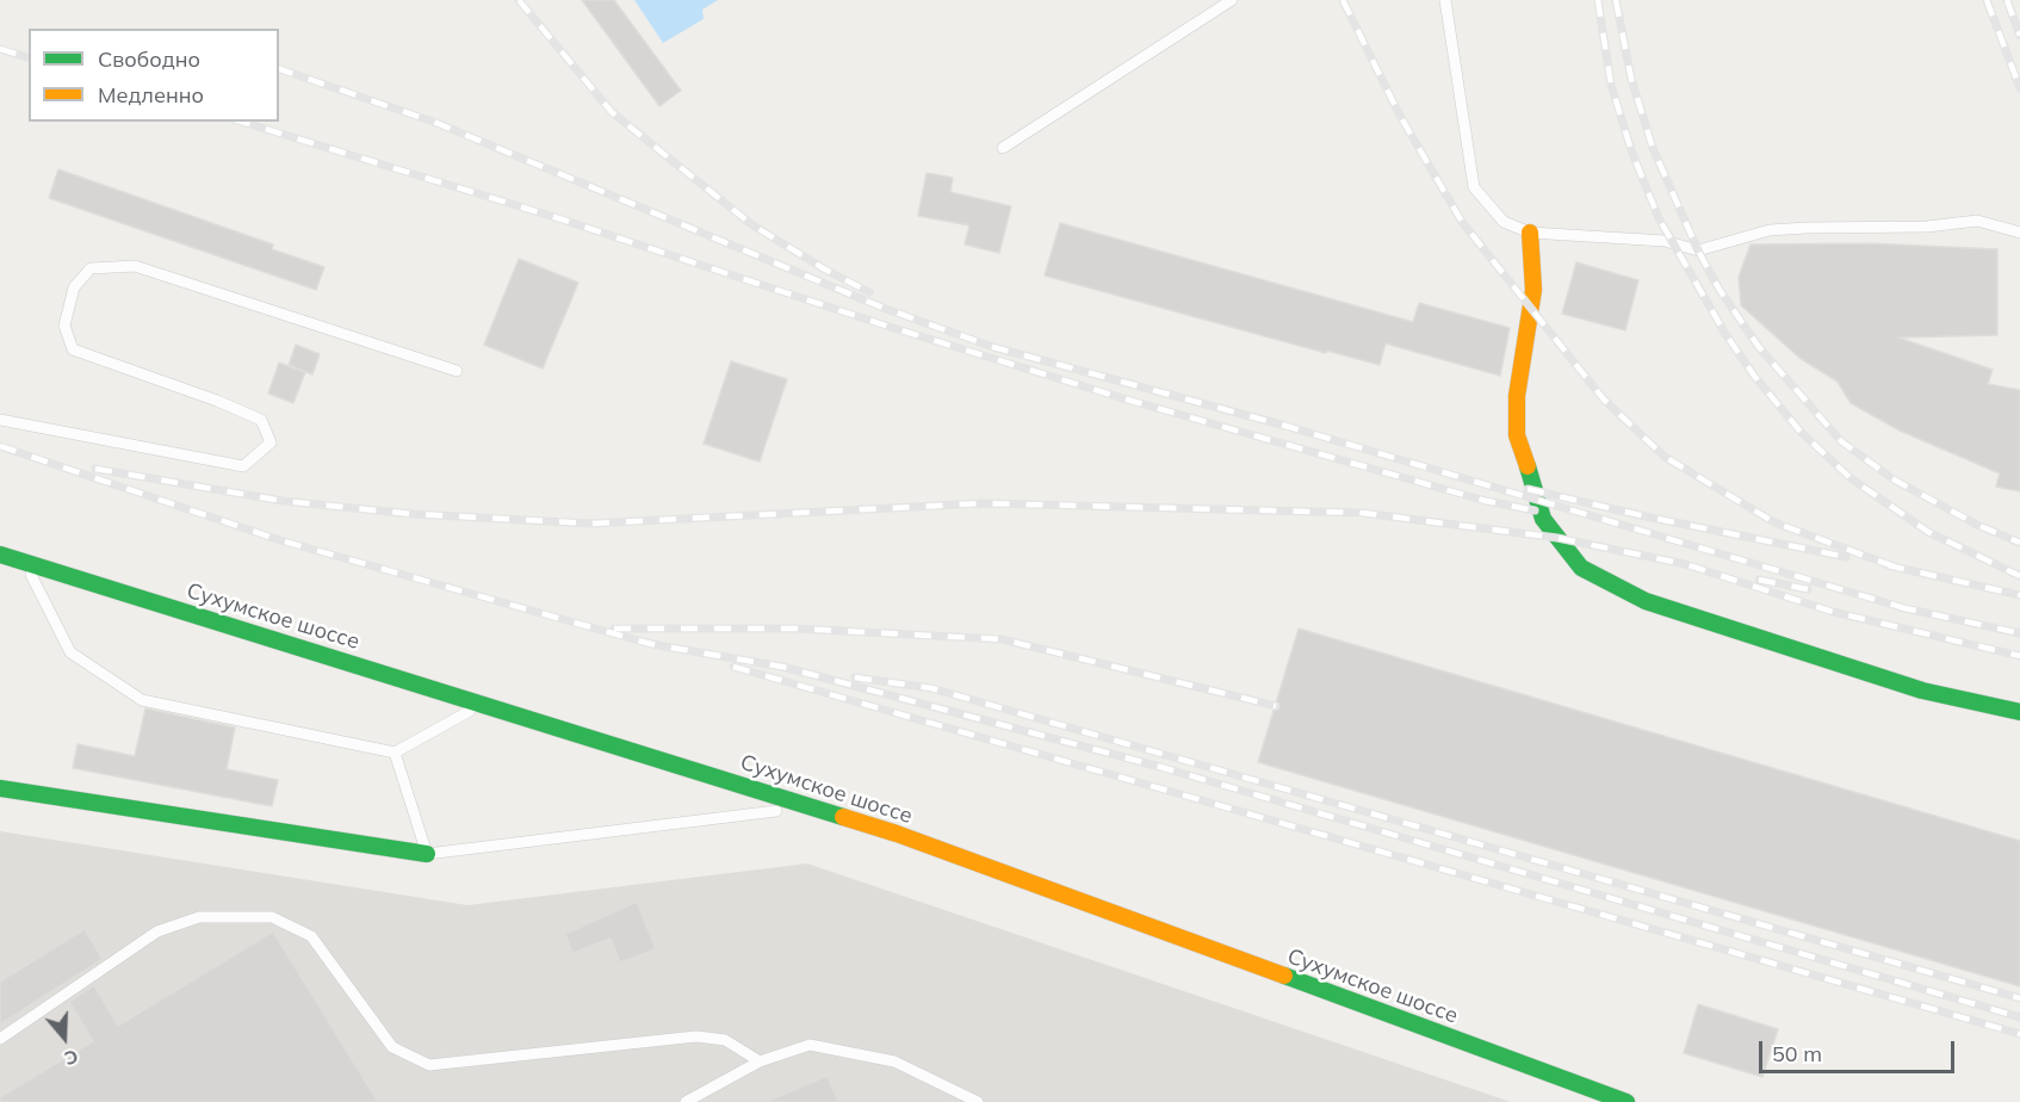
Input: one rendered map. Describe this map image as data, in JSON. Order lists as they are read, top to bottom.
{
  "streets": {
    "main road": ["Сухумское шоссе"]
  },
  "legend": ["Свободно", "Медленно"],
  "scale_bar": "50 m",
  "north": "bottom"
}
